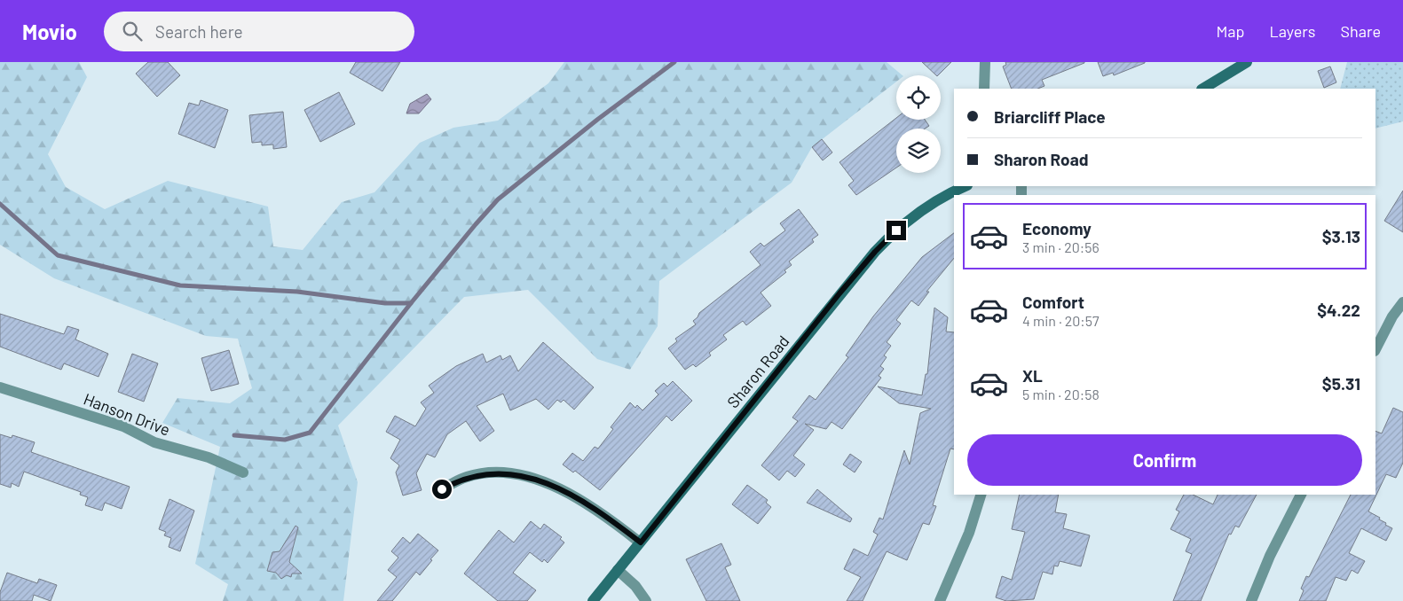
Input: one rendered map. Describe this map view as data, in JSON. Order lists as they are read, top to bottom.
{
  "streets": {
    "street": ["Sharon Road", "Hanson Drive"]
  },
  "page": {
    "header": "Movio",
    "search": "Search here",
    "nav": ["Map", "Layers", "Share"],
    "banner": ["Briarcliff Place", "Sharon Road"],
    "list": [
      {
        "name": "Economy",
        "note": "3 min · 20:56",
        "value": "$3.13"
      },
      {
        "name": "Comfort",
        "note": "4 min · 20:57",
        "value": "$4.22"
      },
      {
        "name": "XL",
        "note": "5 min · 20:58",
        "value": "$5.31"
      }
    ],
    "buttons": "Confirm"
  }
}
